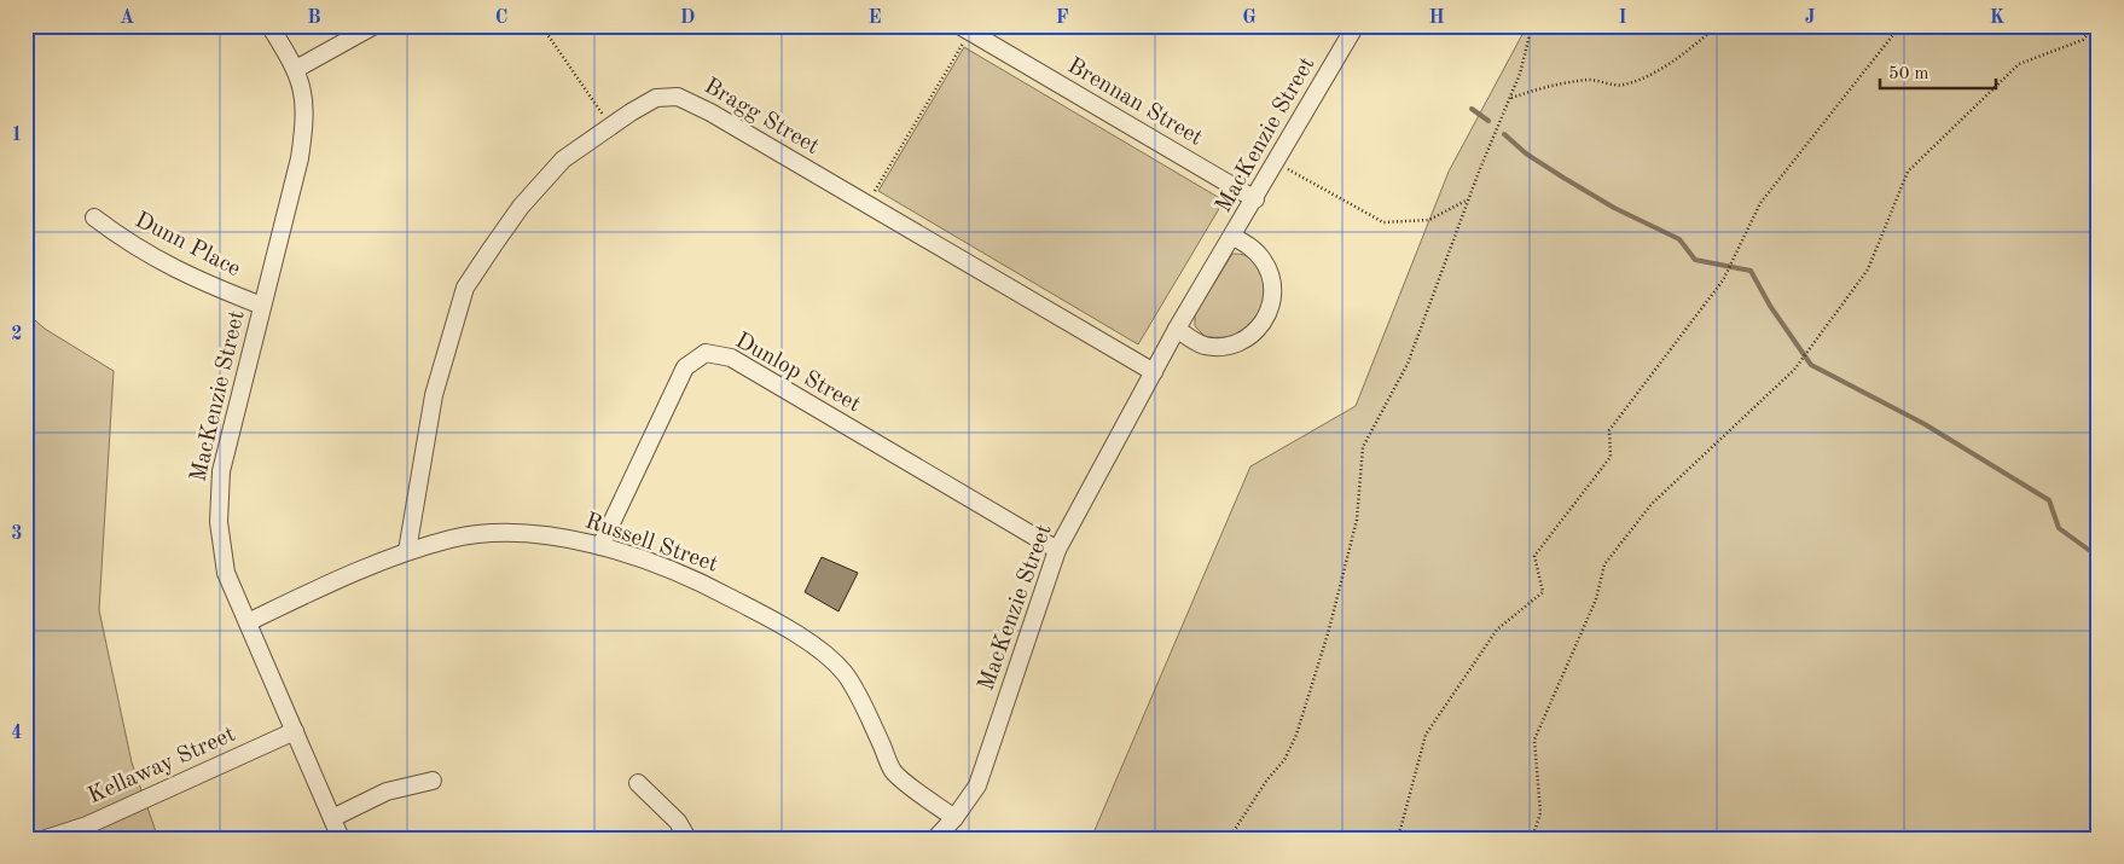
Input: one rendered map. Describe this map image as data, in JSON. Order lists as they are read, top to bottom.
{
  "streets": {
    "street": [
      "Brennan Street",
      "Bragg Street",
      "MacKenzie Street",
      "Dunn Place",
      "Dunlop Street",
      "Russell Street",
      "Kellaway Street"
    ]
  },
  "crossings": [
    ["Brennan Street", "MacKenzie Street"],
    ["Bragg Street", "MacKenzie Street"],
    ["Bragg Street", "Russell Street"],
    ["MacKenzie Street", "Dunn Place"],
    ["MacKenzie Street", "Dunlop Street"],
    ["MacKenzie Street", "Russell Street"],
    ["MacKenzie Street", "Kellaway Street"],
    ["Dunlop Street", "Russell Street"]
  ],
  "scale_bar": "50 m",
  "grid": {
    "columns": [
      "A",
      "B",
      "C",
      "D",
      "E",
      "F",
      "G",
      "H",
      "I",
      "J",
      "K"
    ],
    "rows": [
      "1",
      "2",
      "3",
      "4"
    ]
  }
}
